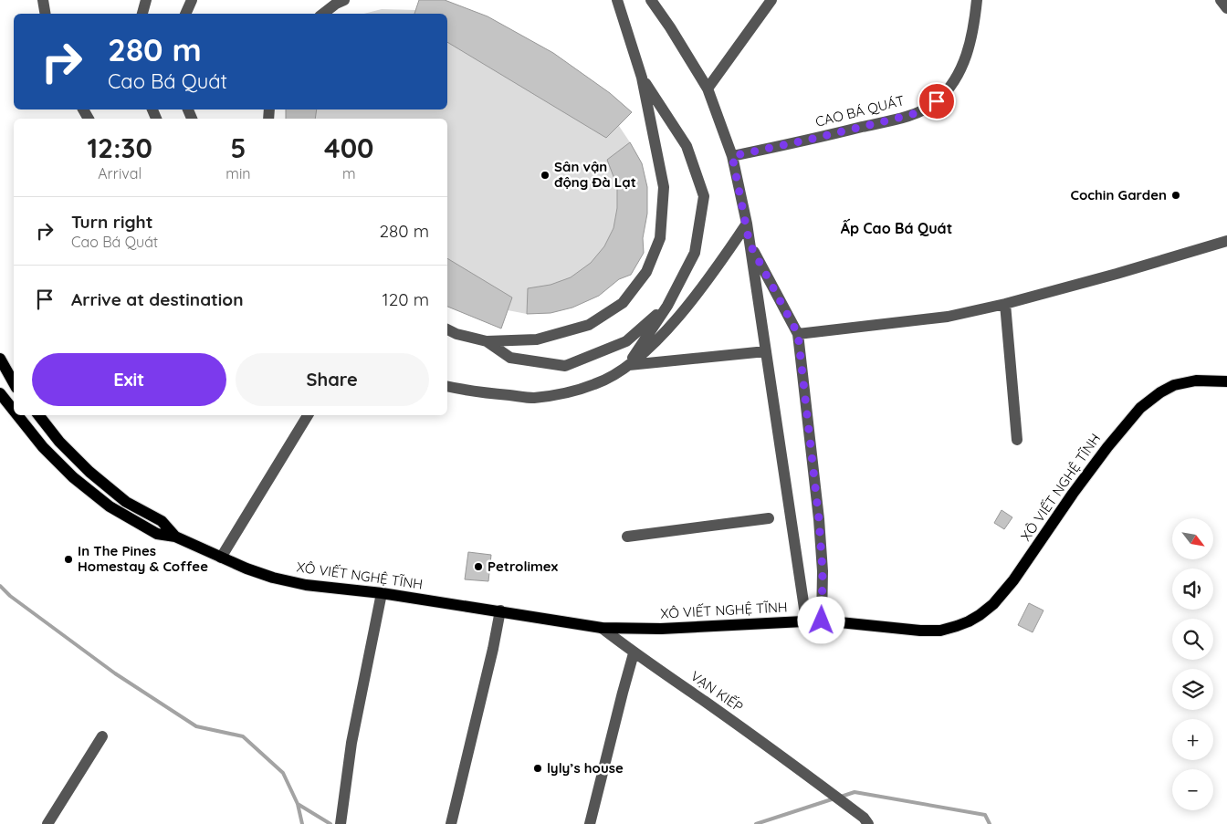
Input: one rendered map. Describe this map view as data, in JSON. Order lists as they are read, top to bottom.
{
  "streets": {
    "main road": ["XÔ VIẾT NGHỆ TĨNH"],
    "street": ["CAO BÁ QUÁT", "VẠN KIẾP"]
  },
  "crossings": [
    ["XÔ VIẾT NGHỆ TĨNH", "VẠN KIẾP"]
  ],
  "districts": ["Ấp Cao Bá Quát"],
  "places": [
    "Sân vận động Đà Lạt",
    "Cochin Garden",
    "In The Pines Homestay & Coffee",
    "Petrolimex",
    "lyly’s house"
  ],
  "north": "bottom right",
  "page": {
    "turn": ["280 m", "Cao Bá Quát"],
    "eta": [
      "12:30",
      "Arrival",
      "5",
      "min",
      "400",
      "m"
    ],
    "list": [
      {
        "name": "Turn right",
        "note": "Cao Bá Quát",
        "value": "280 m"
      },
      {
        "name": "Arrive at destination",
        "value": "120 m"
      }
    ],
    "buttons": ["Exit", "Share"],
    "map_buttons": ["+", "−"]
  }
}
